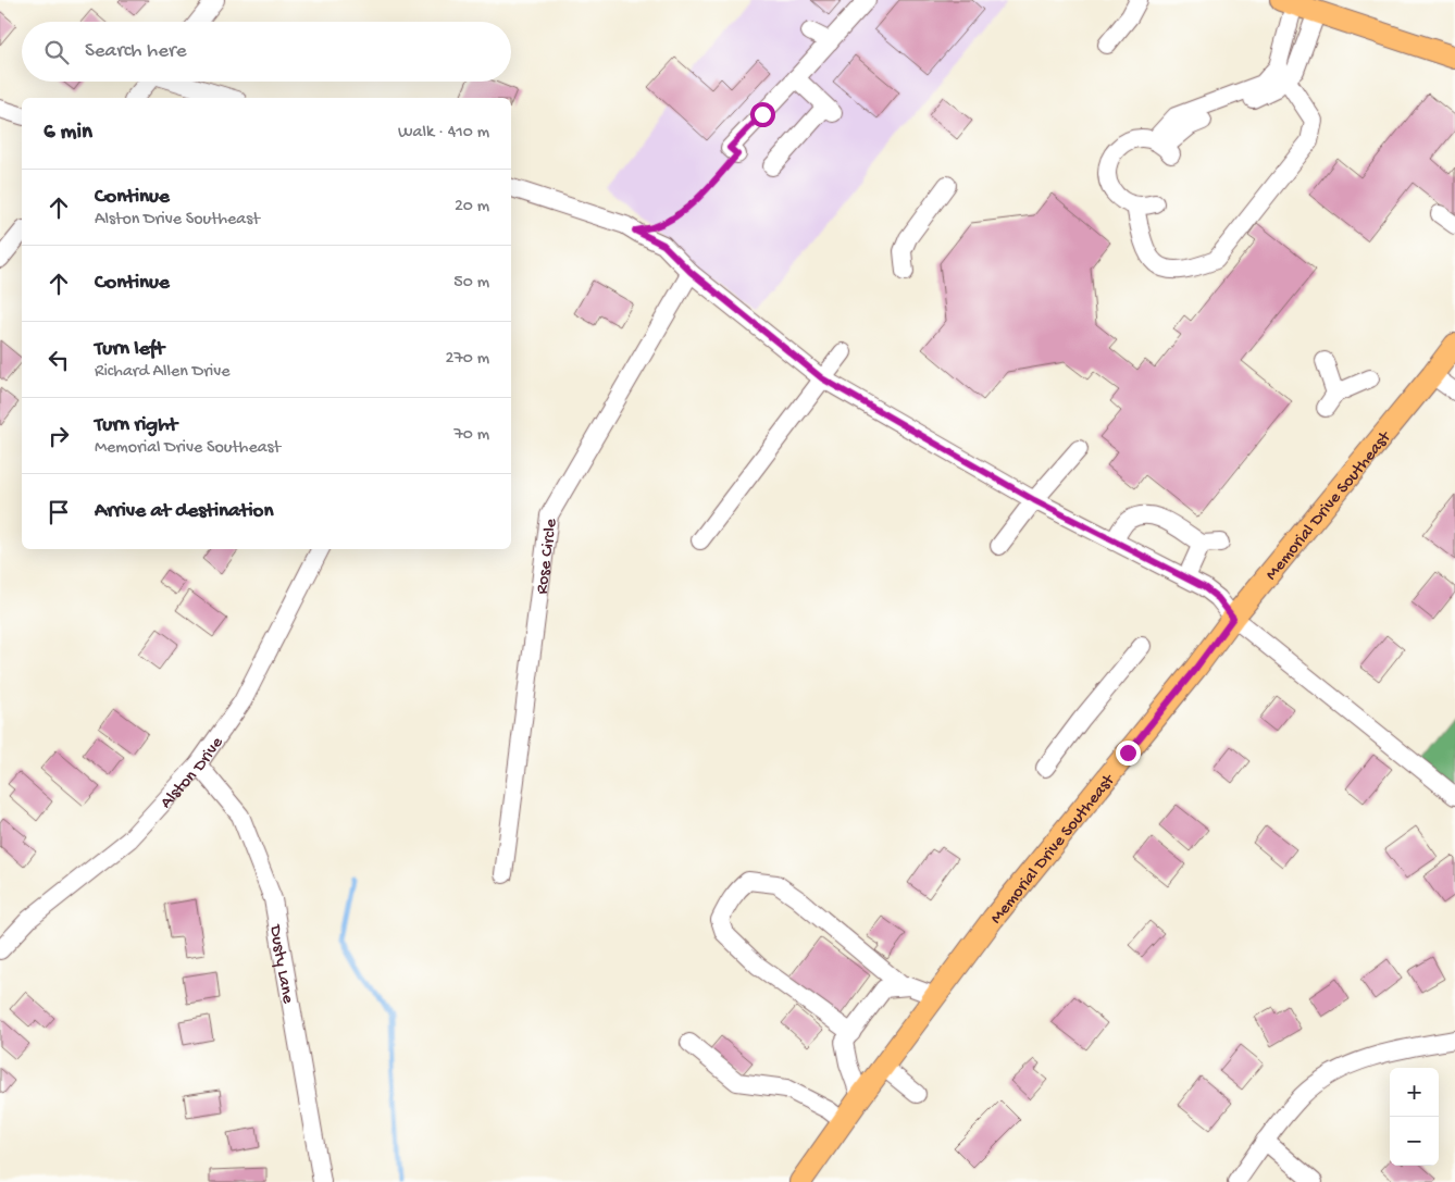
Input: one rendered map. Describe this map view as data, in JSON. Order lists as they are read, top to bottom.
{
  "streets": {
    "main road": ["Memorial Drive Southeast"],
    "street": ["Rose Circle", "Alston Drive", "Dusty Lane"]
  },
  "crossings": [
    ["Alston Drive", "Dusty Lane"]
  ],
  "page": {
    "search": "Search here",
    "heading": ["6 min", "Walk · 410 m"],
    "list": [
      ["Continue", "Alston Drive Southeast", "20 m"],
      ["Continue", "50 m"],
      ["Turn left", "Richard Allen Drive", "270 m"],
      ["Turn right", "Memorial Drive Southeast", "70 m"],
      "Arrive at destination"
    ],
    "map_buttons": ["+", "−"]
  }
}
